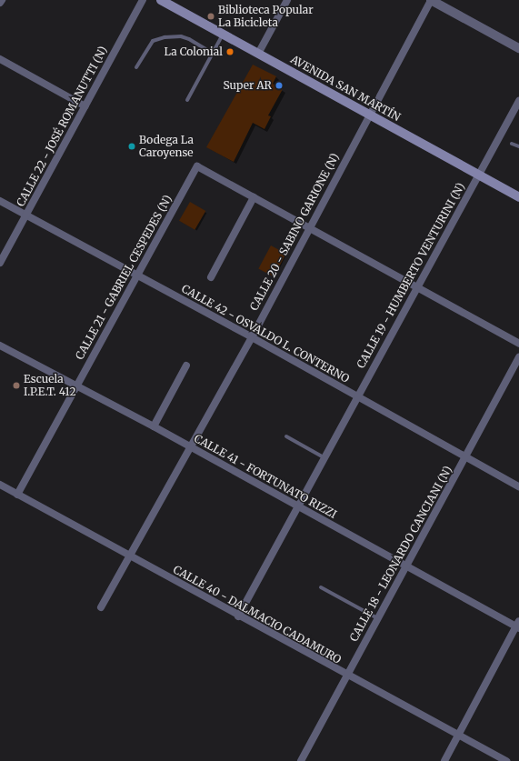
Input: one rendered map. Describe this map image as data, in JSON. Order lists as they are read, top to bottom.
{
  "streets": {
    "main road": ["AVENIDA SAN MARTÍN"],
    "street": [
      "CALLE 22 - JOSÉ ROMANUTTI (N)",
      "CALLE 20 - SABINO GARIONE (N)",
      "CALLE 19 - HUMBERTO VENTURINI (N)",
      "CALLE 21 - GABRIEL CESPEDES (N)",
      "CALLE 42 - OSVALDO L. CONTERNO",
      "CALLE 41 - FORTUNATO RIZZI",
      "CALLE 18 - LEONARDO CANCIANI (N)",
      "CALLE 40 - DALMACIO CADAMURO"
    ]
  },
  "crossings": [
    ["AVENIDA SAN MARTÍN", "CALLE 20 - SABINO GARIONE (N)"],
    ["AVENIDA SAN MARTÍN", "CALLE 19 - HUMBERTO VENTURINI (N)"],
    ["CALLE 22 - JOSÉ ROMANUTTI (N)", "CALLE 42 - OSVALDO L. CONTERNO"],
    ["CALLE 20 - SABINO GARIONE (N)", "CALLE 42 - OSVALDO L. CONTERNO"],
    ["CALLE 20 - SABINO GARIONE (N)", "CALLE 41 - FORTUNATO RIZZI"],
    ["CALLE 20 - SABINO GARIONE (N)", "CALLE 40 - DALMACIO CADAMURO"],
    ["CALLE 19 - HUMBERTO VENTURINI (N)", "CALLE 42 - OSVALDO L. CONTERNO"],
    ["CALLE 19 - HUMBERTO VENTURINI (N)", "CALLE 41 - FORTUNATO RIZZI"],
    ["CALLE 19 - HUMBERTO VENTURINI (N)", "CALLE 40 - DALMACIO CADAMURO"],
    ["CALLE 21 - GABRIEL CESPEDES (N)", "CALLE 42 - OSVALDO L. CONTERNO"],
    ["CALLE 21 - GABRIEL CESPEDES (N)", "CALLE 41 - FORTUNATO RIZZI"],
    ["CALLE 21 - GABRIEL CESPEDES (N)", "CALLE 40 - DALMACIO CADAMURO"],
    ["CALLE 42 - OSVALDO L. CONTERNO", "CALLE 18 - LEONARDO CANCIANI (N)"],
    ["CALLE 41 - FORTUNATO RIZZI", "CALLE 18 - LEONARDO CANCIANI (N)"],
    ["CALLE 18 - LEONARDO CANCIANI (N)", "CALLE 40 - DALMACIO CADAMURO"]
  ],
  "places": [
    "Biblioteca Popular La Bicicleta",
    "La Colonial",
    "Super AR",
    "Bodega La Caroyense",
    "Escuela I.P.E.T. 412"
  ]
}
